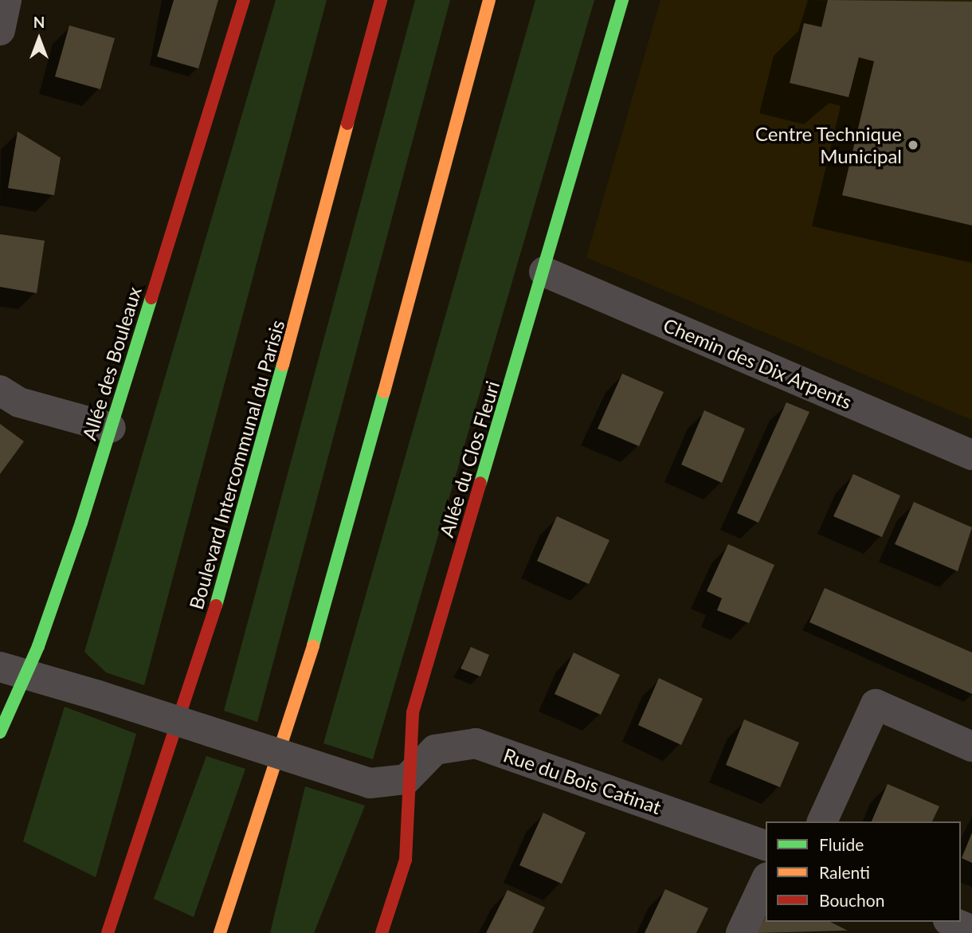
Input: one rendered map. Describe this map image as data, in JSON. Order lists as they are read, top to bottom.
{
  "streets": {
    "main road": ["Allée des Bouleaux", "Allée du Clos Fleuri", "Boulevard Intercommunal du Parisis"],
    "street": ["Chemin des Dix Arpents", "Rue du Bois Catinat"]
  },
  "crossings": [
    ["Chemin des Dix Arpents", "Allée du Clos Fleuri"],
    ["Allée du Clos Fleuri", "Rue du Bois Catinat"]
  ],
  "places": ["Centre Technique Municipal"],
  "legend": ["Fluide", "Ralenti", "Bouchon"],
  "north": "top"
}
